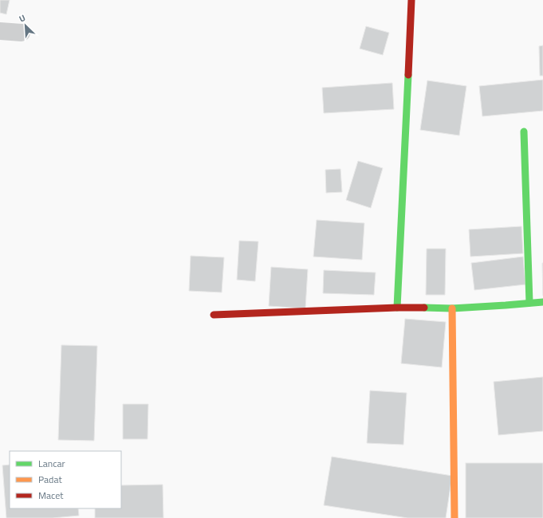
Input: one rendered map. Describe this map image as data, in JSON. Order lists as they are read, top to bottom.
{
  "legend": ["Lancar", "Padat", "Macet"],
  "north": "top left"
}
